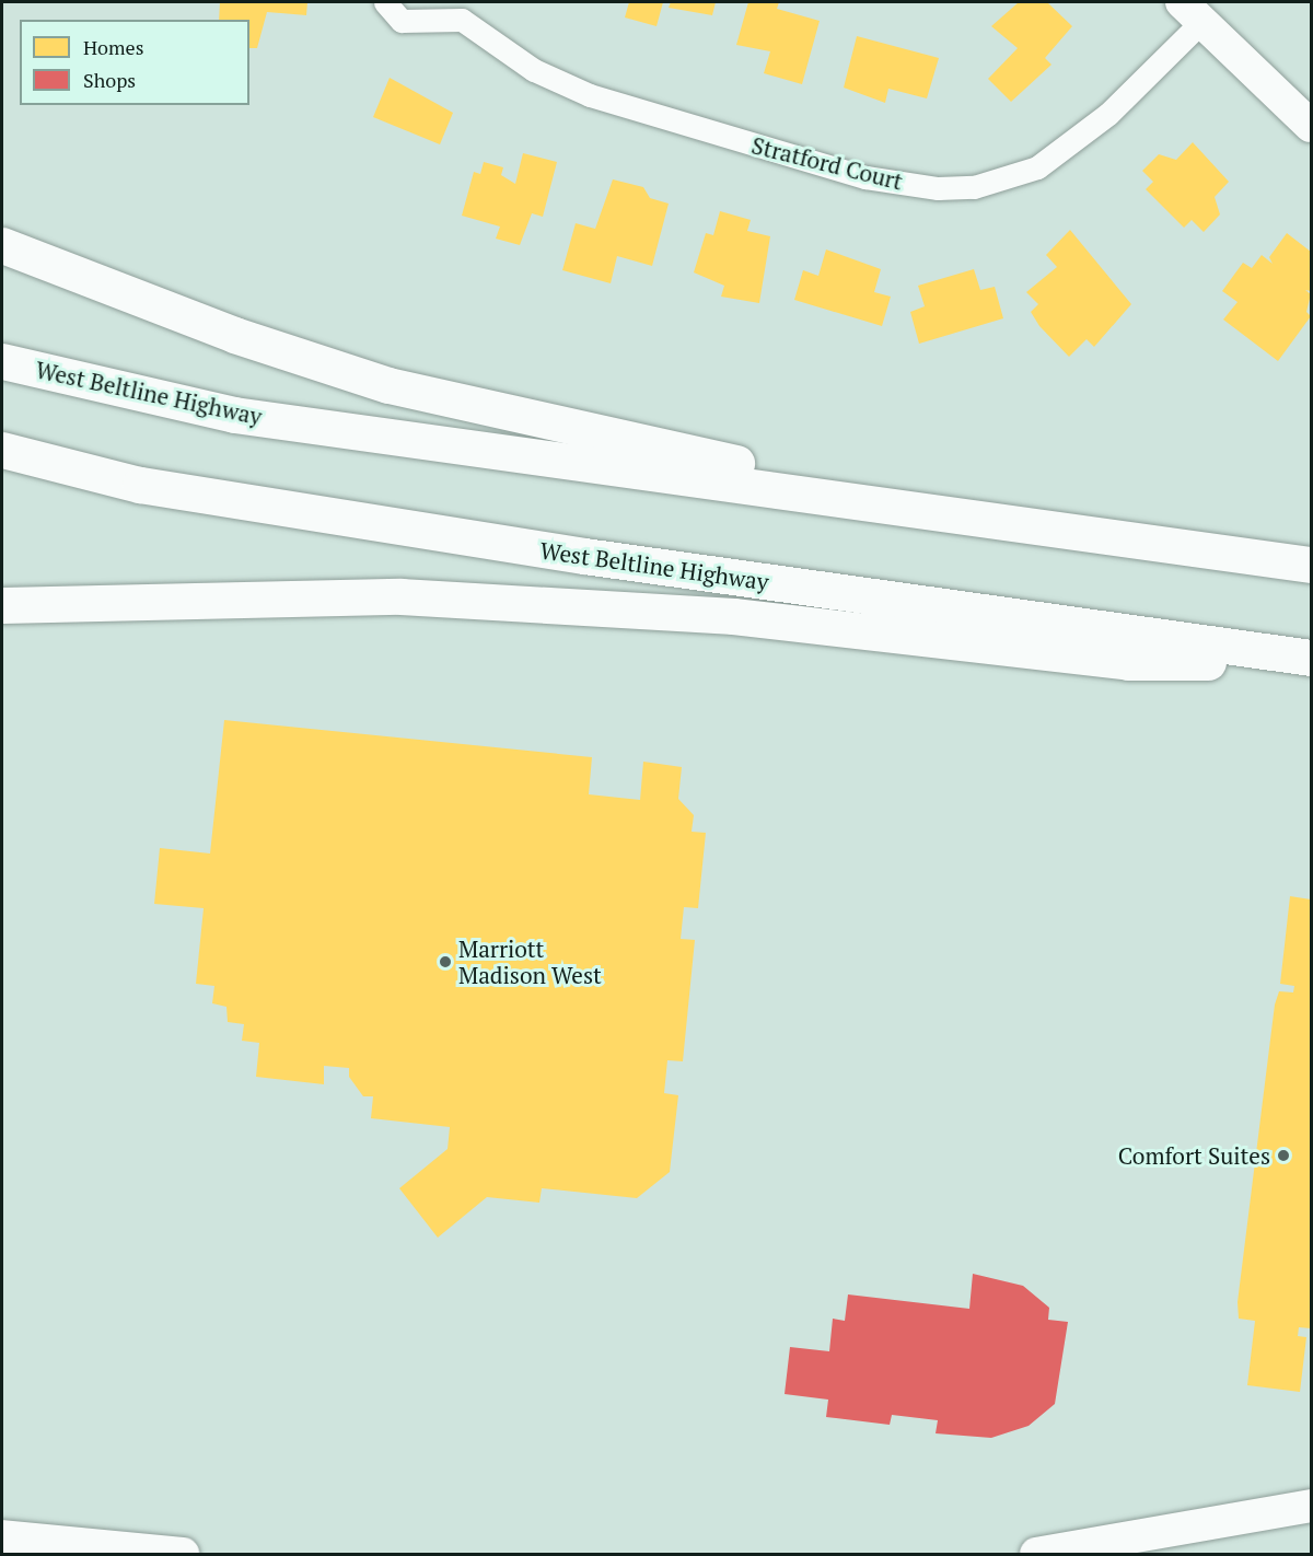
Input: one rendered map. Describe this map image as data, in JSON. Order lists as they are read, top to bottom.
{
  "streets": {
    "highway": ["West Beltline Highway"],
    "street": ["Stratford Court"]
  },
  "places": ["Marriott Madison West", "Comfort Suites"],
  "legend": ["Homes", "Shops"]
}
